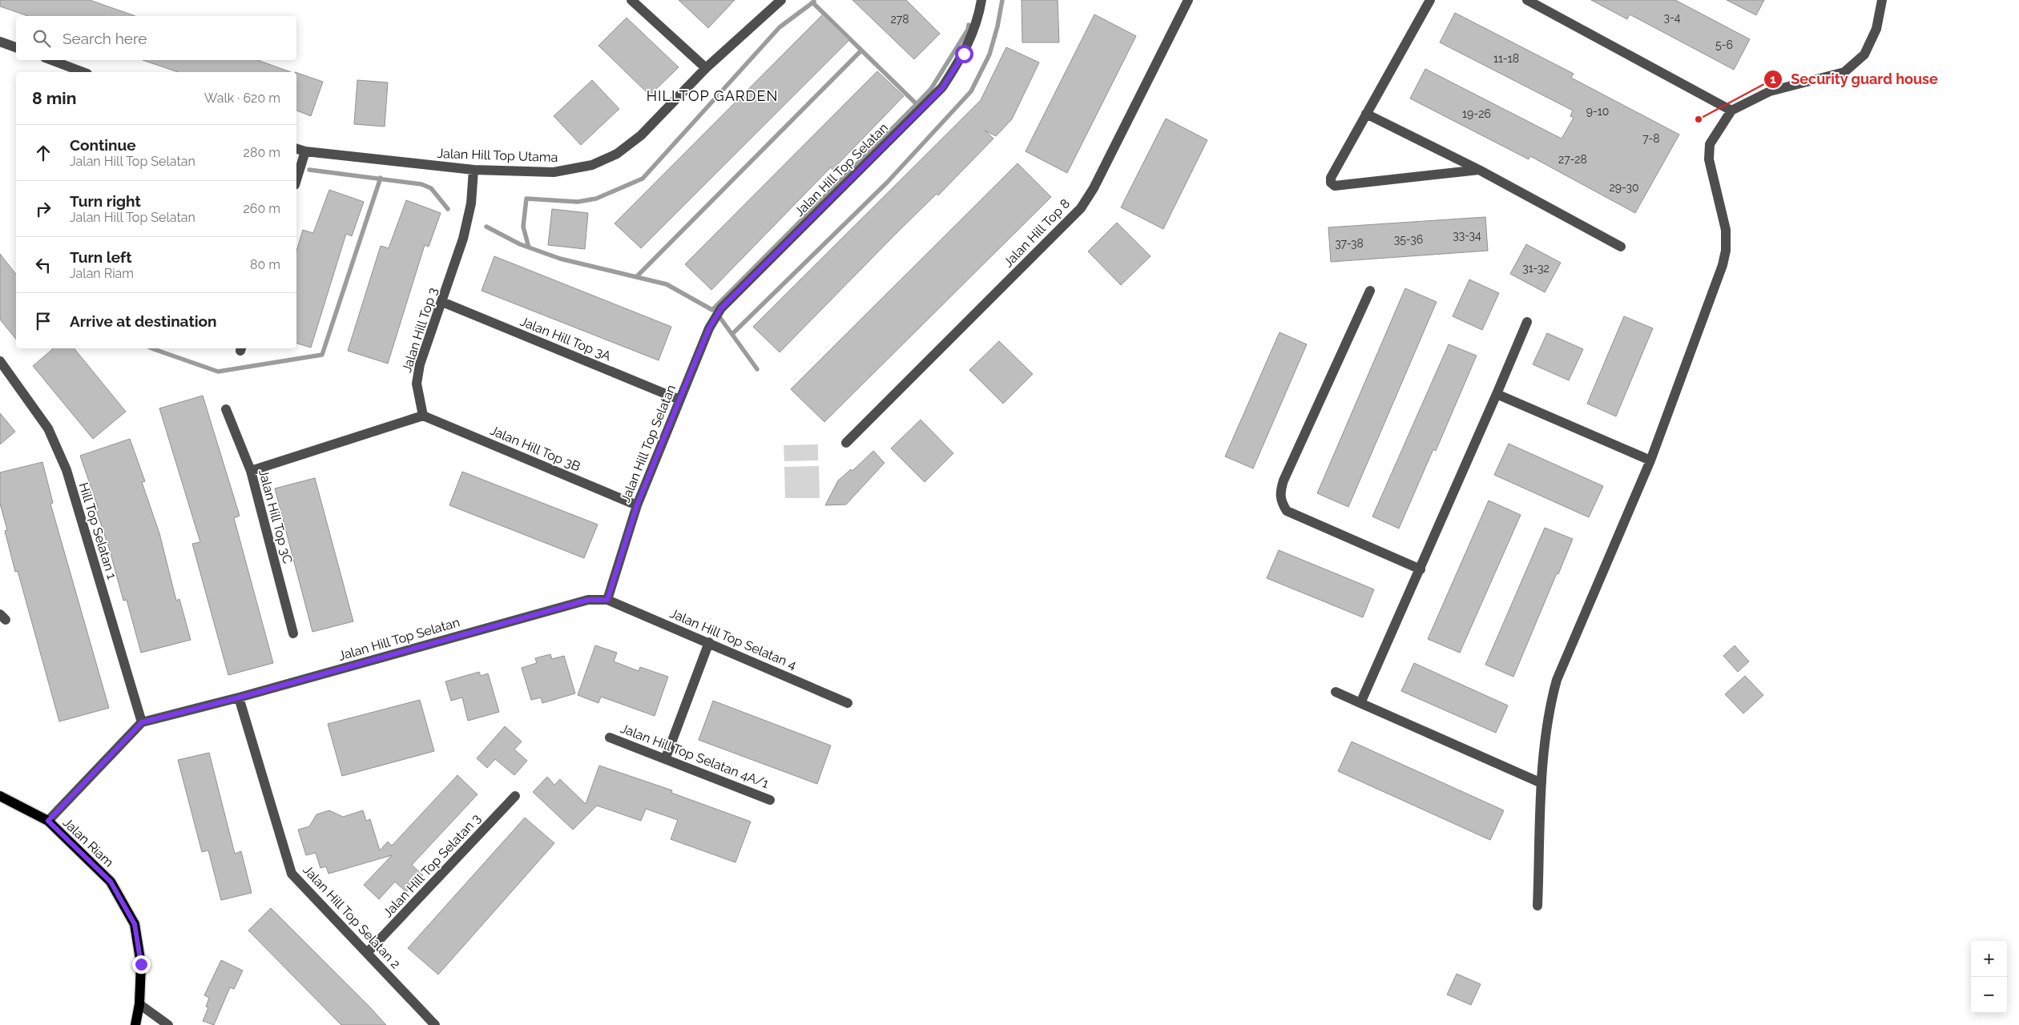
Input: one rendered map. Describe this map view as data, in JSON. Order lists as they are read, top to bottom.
{
  "streets": {
    "main road": ["Jalan Riam"],
    "street": [
      "Jalan Hill Top Utama",
      "Jalan Hill Top Selatan",
      "Jalan Hill Top 8",
      "Jalan Hill Top 3",
      "Jalan Hill Top 3A",
      "Jalan Hill Top 3B",
      "Jalan Hill Top 3C",
      "Hill Top Selatan 1",
      "Jalan Hill Top Selatan 4",
      "Jalan Hill Top Selatan 4A/1",
      "Jalan Hill Top Selatan 3",
      "Jalan Hill Top Selatan 2"
    ]
  },
  "crossings": [
    ["Jalan Hill Top Utama", "Jalan Hill Top 3"],
    ["Jalan Hill Top Selatan", "Jalan Hill Top 3A"],
    ["Jalan Hill Top Selatan", "Jalan Hill Top 3B"],
    ["Jalan Hill Top Selatan", "Hill Top Selatan 1"],
    ["Jalan Hill Top Selatan", "Jalan Hill Top Selatan 4"],
    ["Jalan Hill Top Selatan", "Jalan Hill Top Selatan 2"],
    ["Jalan Hill Top 3", "Jalan Hill Top 3A"],
    ["Jalan Hill Top 3", "Jalan Hill Top 3B"],
    ["Jalan Hill Top Selatan 3", "Jalan Hill Top Selatan 2"]
  ],
  "districts": ["HILLTOP GARDEN"],
  "places": ["Security guard house"],
  "house_numbers": [
    "3-4",
    "278",
    "5-6",
    "11-18",
    "9-10",
    "19-26",
    "7-8",
    "27-28",
    "29-30",
    "33-34",
    "35-36",
    "37-38",
    "31-32"
  ],
  "page": {
    "search": "Search here",
    "heading": ["8 min", "Walk · 620 m"],
    "list": [
      ["Continue", "Jalan Hill Top Selatan", "280 m"],
      ["Turn right", "Jalan Hill Top Selatan", "260 m"],
      ["Turn left", "Jalan Riam", "80 m"],
      "Arrive at destination"
    ],
    "map_buttons": ["+", "−"]
  }
}
